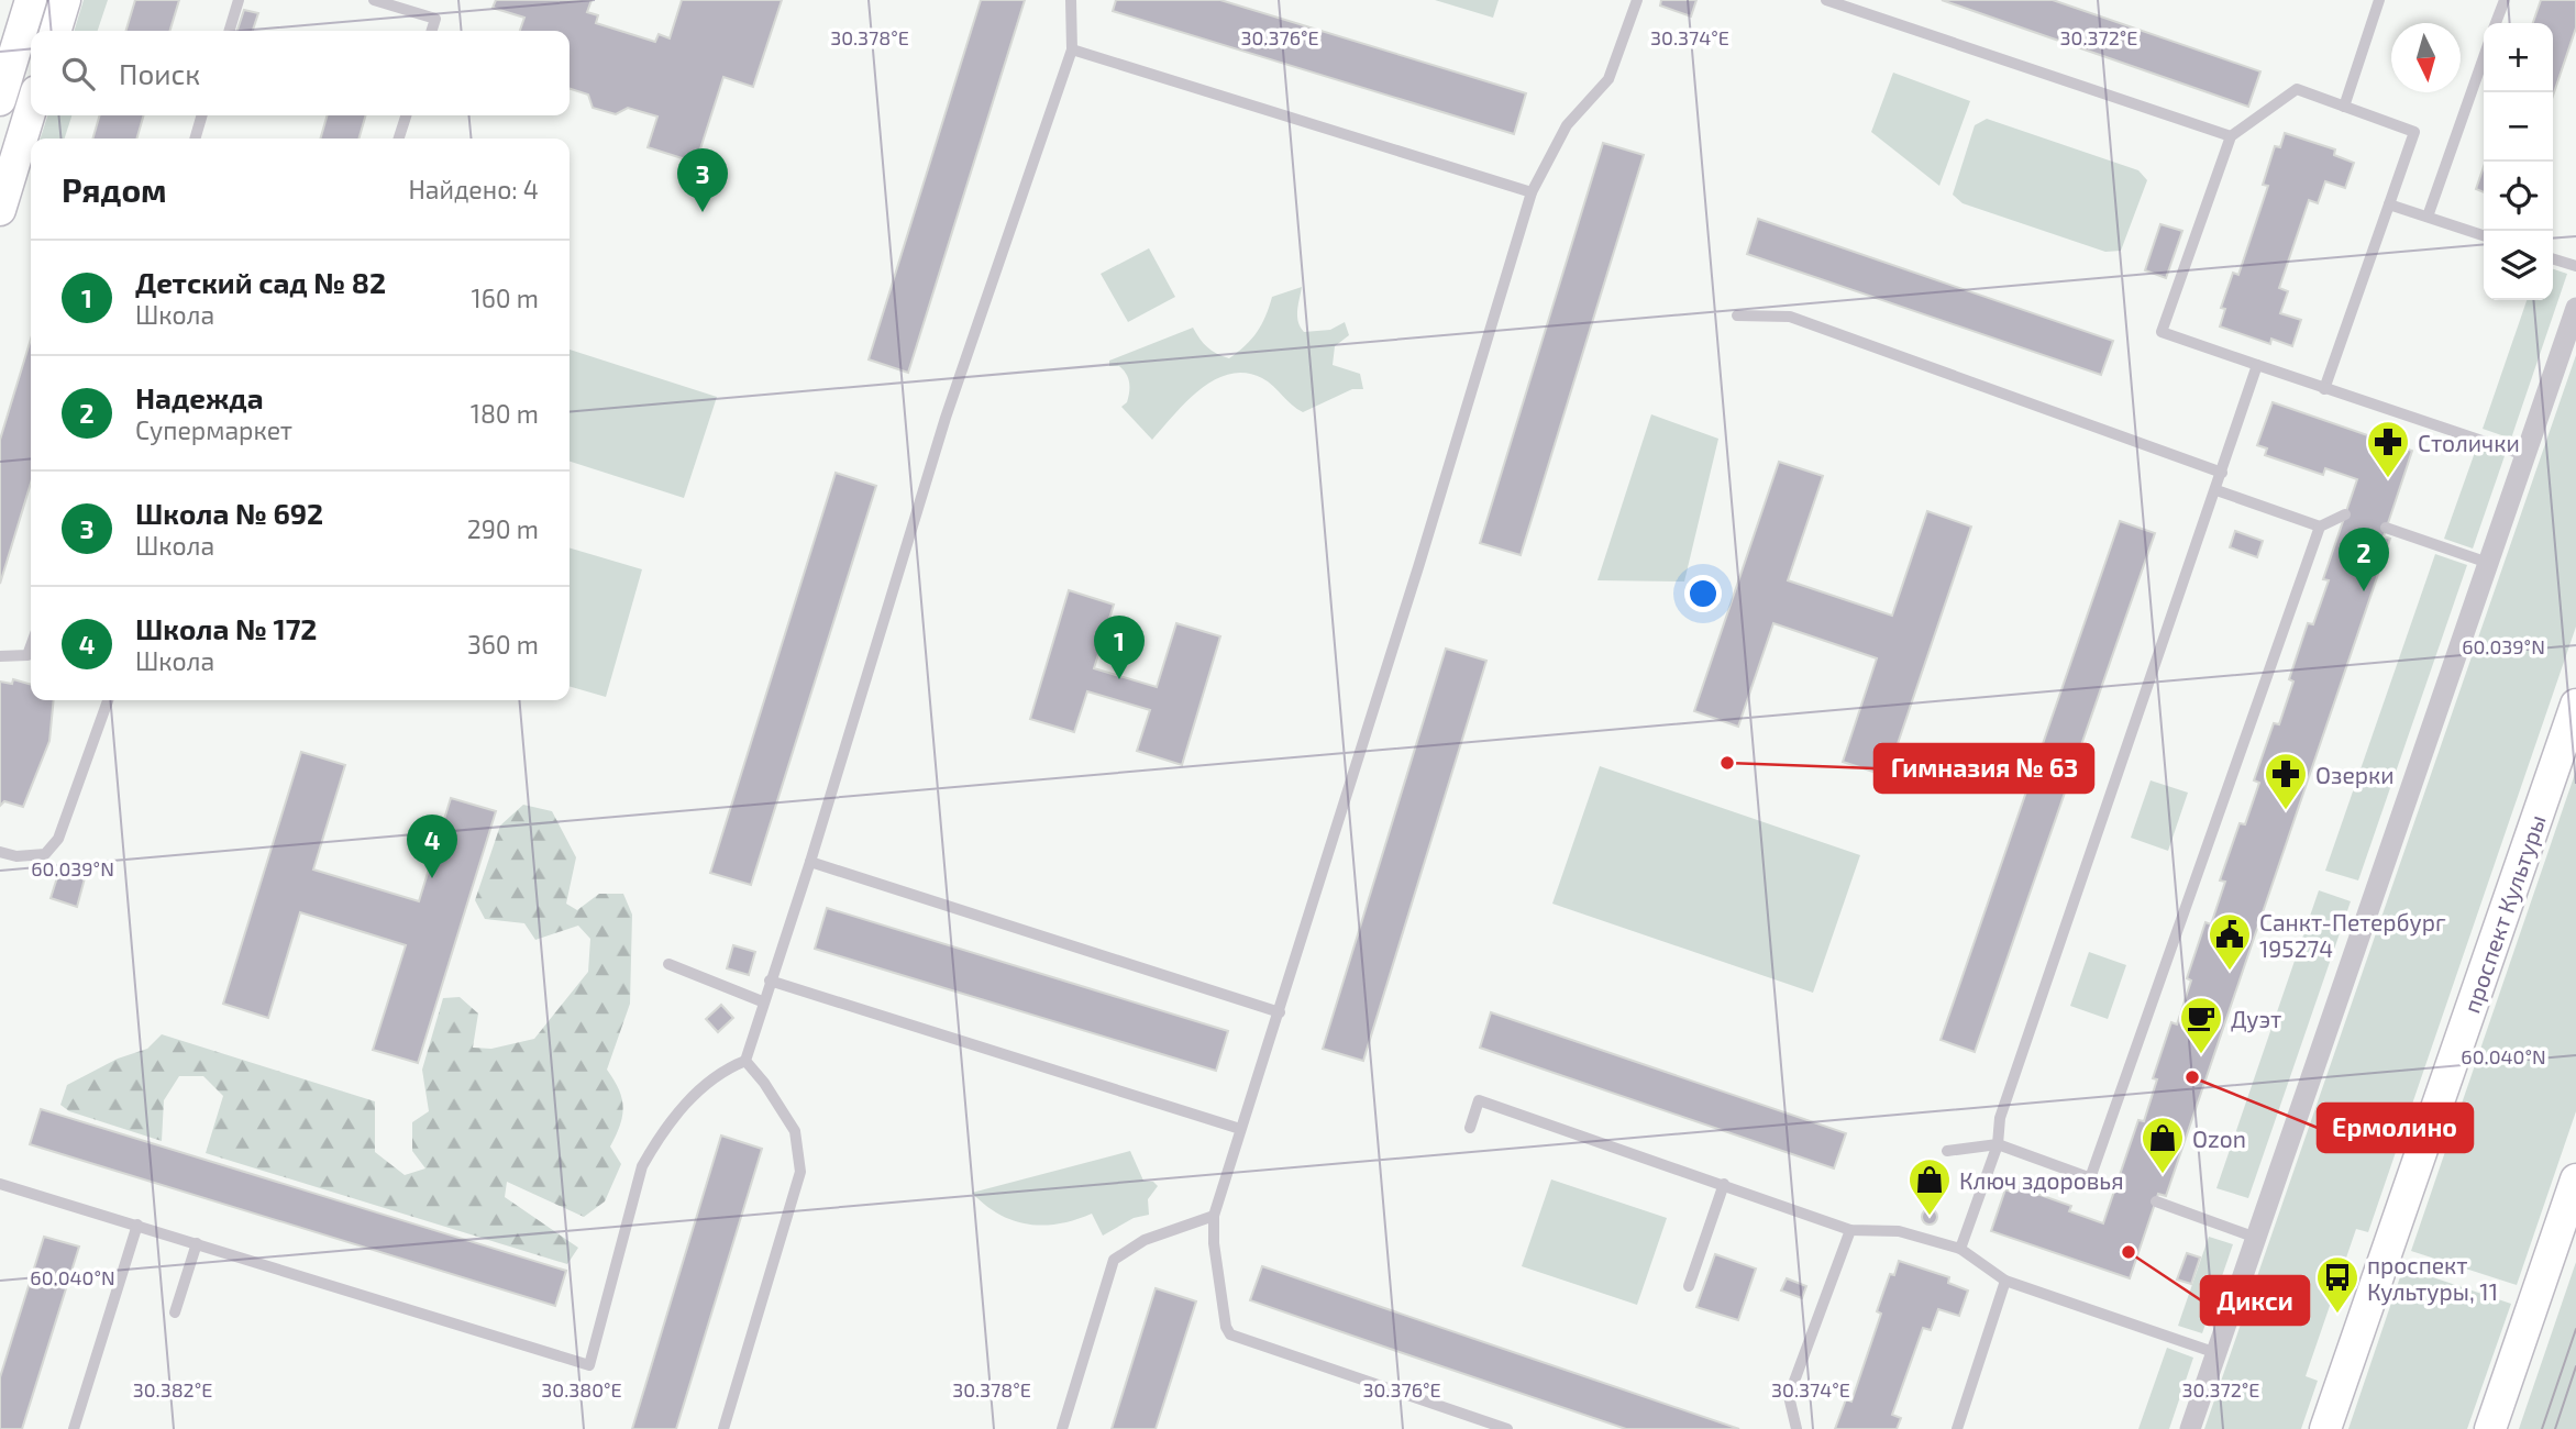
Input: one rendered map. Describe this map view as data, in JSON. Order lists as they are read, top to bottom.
{
  "streets": {
    "main road": ["проспект Культуры"]
  },
  "places": {
    "pharmacy": ["Столички", "Озерки"],
    "other": ["Гимназия № 63", "Ермолино", "Дикси"],
    "public building": ["Санкт-Петербург 195274"],
    "cafe": ["Дуэт"],
    "shop": ["Ozon", "Ключ здоровья"],
    "bus stop": ["проспект Культуры, 11"]
  },
  "north": "bottom",
  "page": {
    "map_buttons": ["+", "−"],
    "search": "Поиск",
    "heading": ["Рядом", "Найдено: 4"],
    "pins": [
      "3",
      "2",
      "1",
      "4"
    ],
    "list": [
      {
        "mark": "1",
        "name": "Детский сад № 82",
        "note": "Школа",
        "value": "160 m"
      },
      {
        "mark": "2",
        "name": "Надежда",
        "note": "Супермаркет",
        "value": "180 m"
      },
      {
        "mark": "3",
        "name": "Школа № 692",
        "note": "Школа",
        "value": "290 m"
      },
      {
        "mark": "4",
        "name": "Школа № 172",
        "note": "Школа",
        "value": "360 m"
      }
    ]
  },
  "coordinates": [
    "30.378°E",
    "30.376°E",
    "30.374°E",
    "30.372°E",
    "60.039°N",
    "60.040°N",
    "30.382°E",
    "30.380°E"
  ]
}
